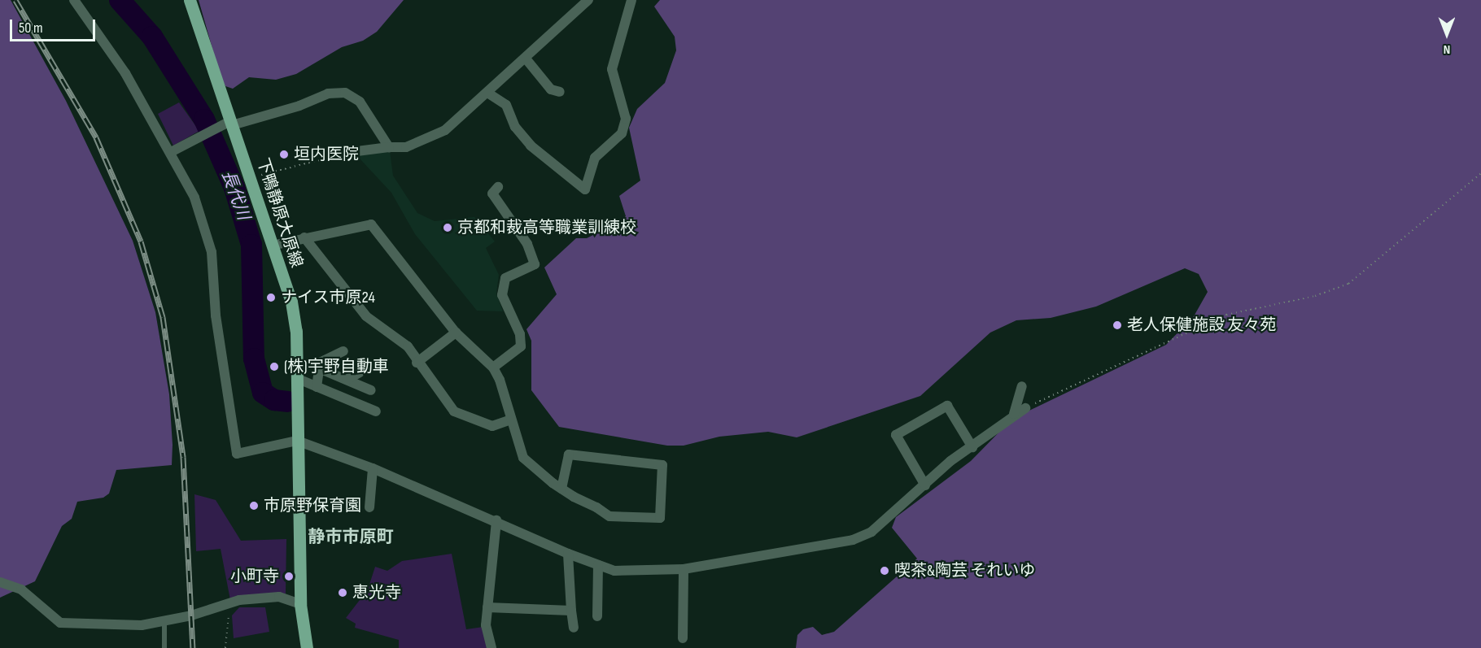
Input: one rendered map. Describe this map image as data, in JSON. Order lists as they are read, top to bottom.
{
  "streets": {
    "main road": ["下鴨静原大原線"]
  },
  "districts": ["静市市原町"],
  "water": ["長代川"],
  "places": [
    "垣内医院",
    "京都和裁高等職業訓練校",
    "ナイス市原24",
    "老人保健施設 友々苑",
    "(株)宇野自動車",
    "市原野保育園",
    "喫茶&陶芸 それいゆ",
    "小町寺",
    "恵光寺"
  ],
  "scale_bar": "50 m",
  "north": "bottom"
}
